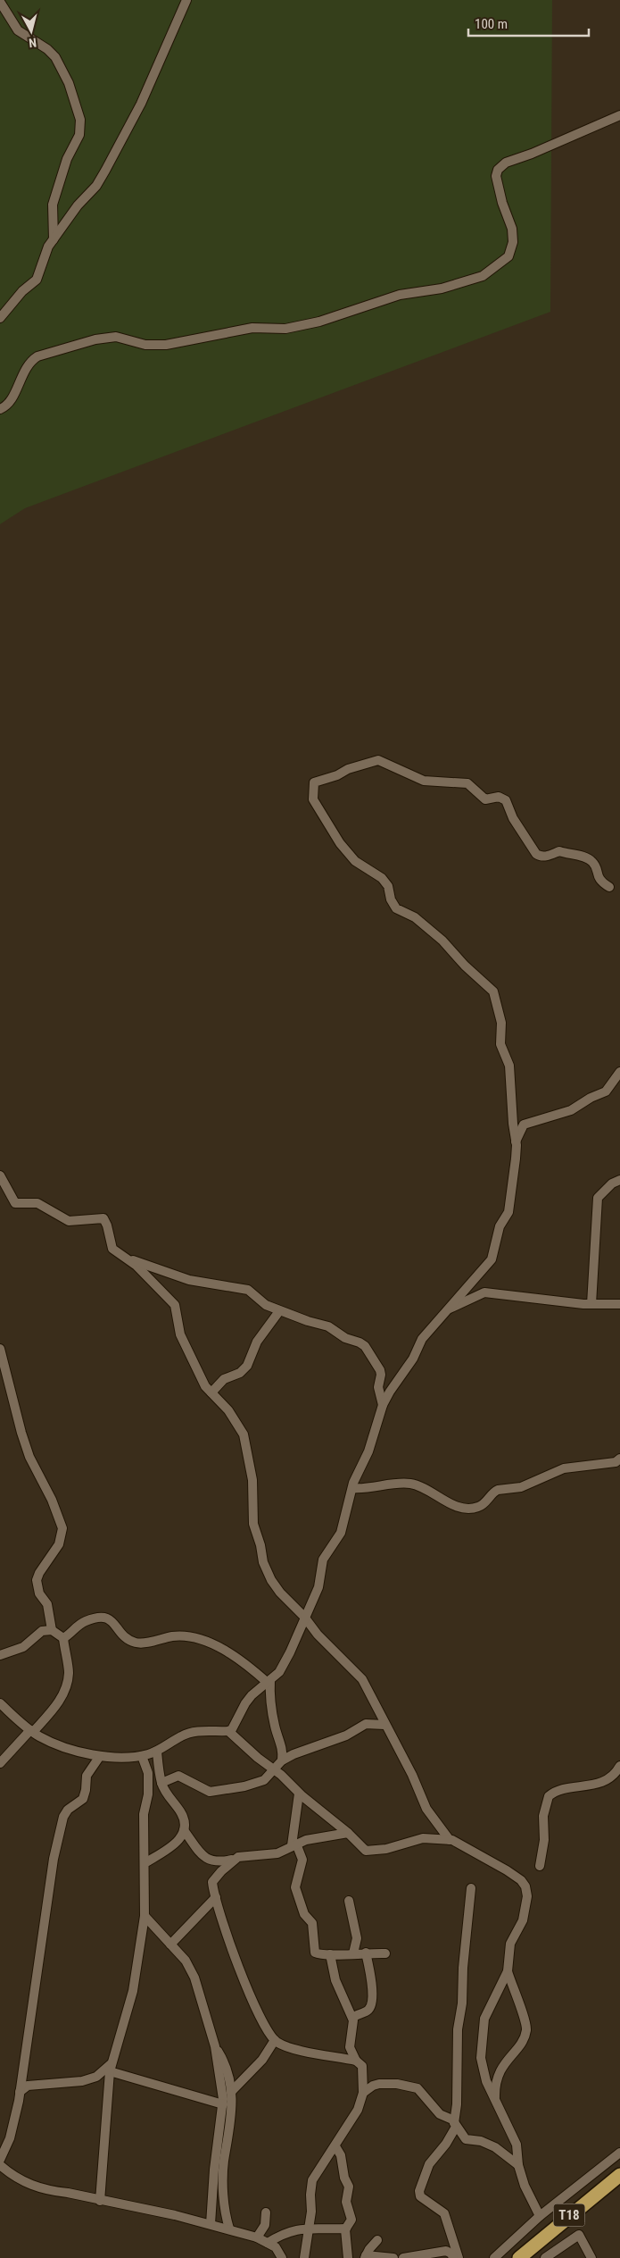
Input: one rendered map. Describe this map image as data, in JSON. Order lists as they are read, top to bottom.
{
  "streets": {
    "highway": ["T18"]
  },
  "scale_bar": "100 m",
  "north": "bottom"
}
